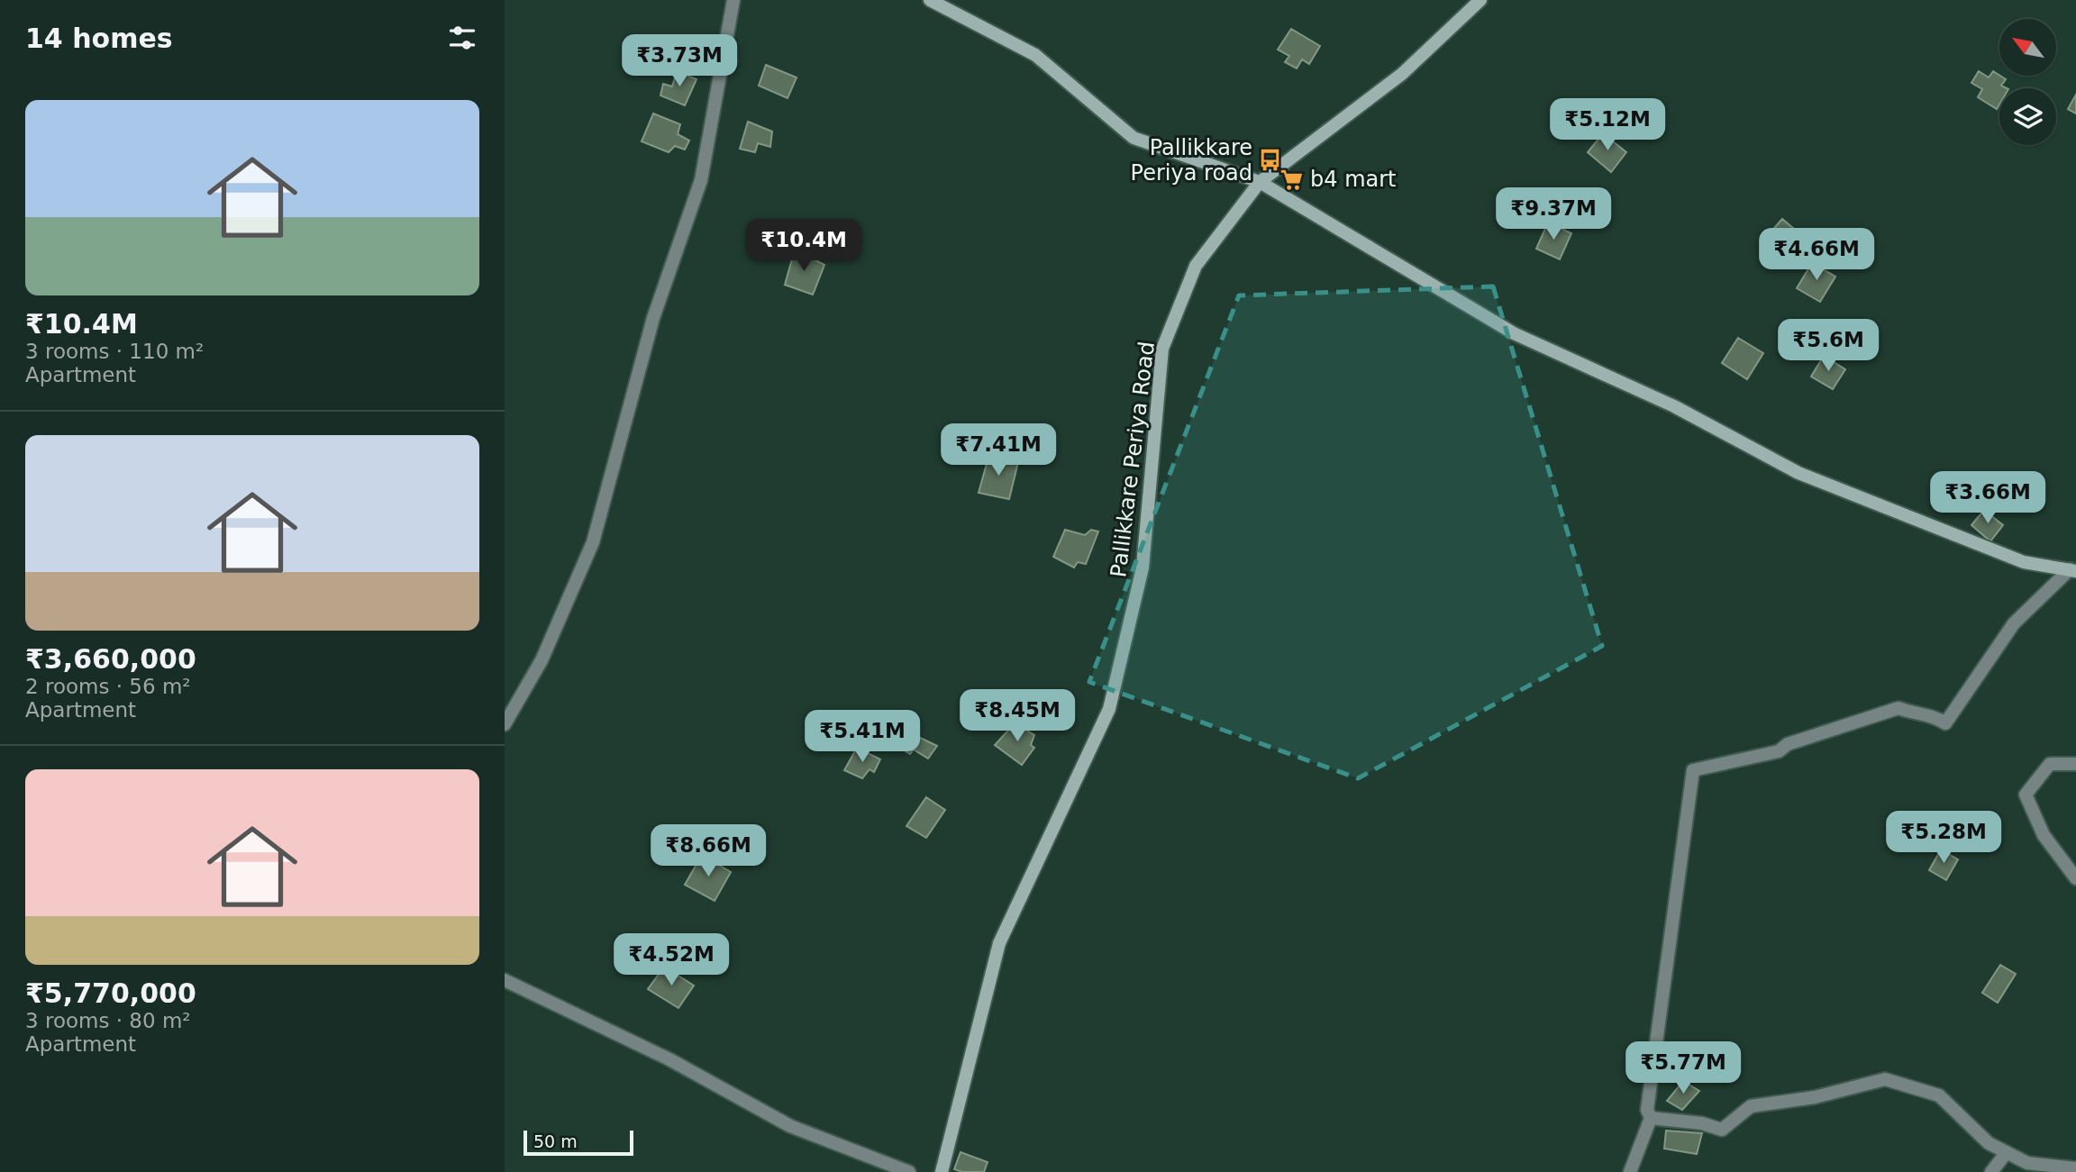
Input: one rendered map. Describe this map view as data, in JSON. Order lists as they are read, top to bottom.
{
  "streets": {
    "main road": ["Pallikkare Periya Road"]
  },
  "places": {
    "bus stop": ["Pallikkare Periya road"],
    "supermarket": ["b4 mart"]
  },
  "scale_bar": "50 m",
  "north": "top left",
  "page": {
    "heading": "14 homes",
    "price": [
      "₹3.73M",
      "₹5.12M",
      "₹9.37M",
      "₹10.4M",
      "₹4.66M",
      "₹5.6M",
      "₹7.41M",
      "₹3.66M",
      "₹8.45M",
      "₹5.41M",
      "₹5.28M",
      "₹8.66M",
      "₹4.52M",
      "₹5.77M"
    ],
    "list": [
      {
        "name": "₹10.4M",
        "note": "3 rooms · 110 m² · Apartment"
      },
      {
        "name": "₹3,660,000",
        "note": "2 rooms · 56 m² · Apartment"
      },
      {
        "name": "₹5,770,000",
        "note": "3 rooms · 80 m² · Apartment"
      }
    ],
    "scale": "50 m"
  }
}
